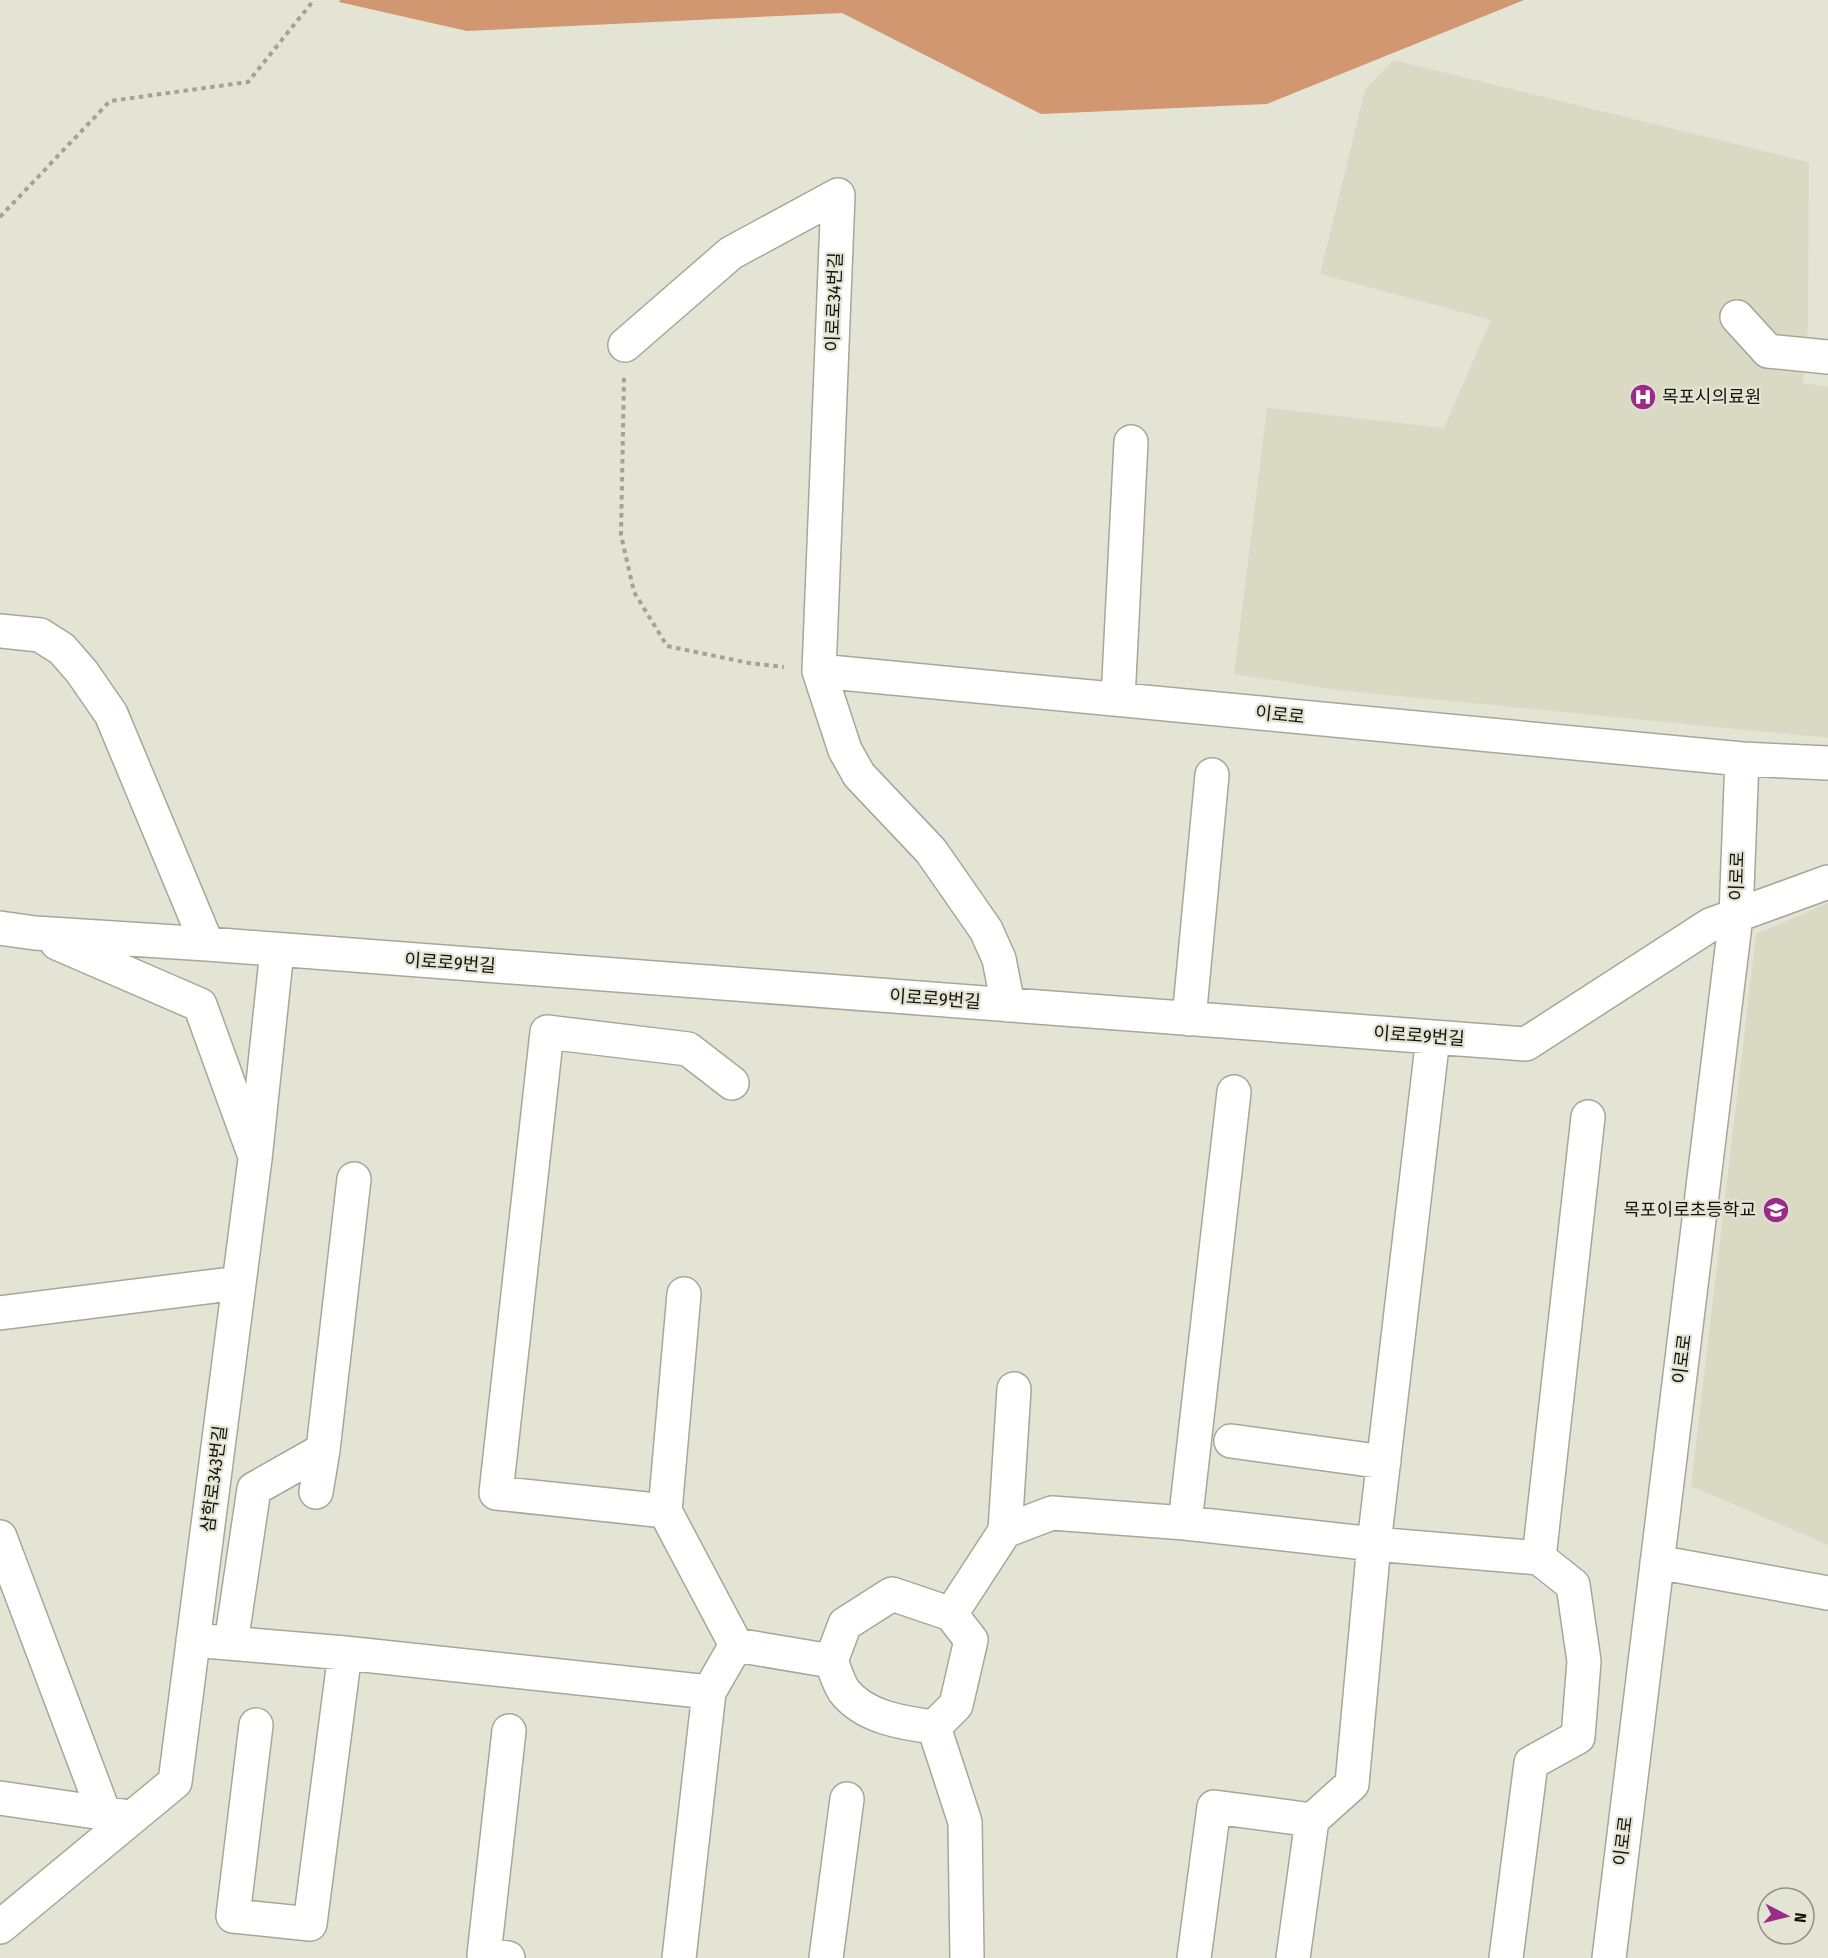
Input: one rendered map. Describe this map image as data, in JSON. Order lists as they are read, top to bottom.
{
  "streets": {
    "street": [
      "이로로34번길",
      "이로로",
      "이로로9번길",
      "삼학로343번길"
    ]
  },
  "crossings": [
    ["이로로34번길", "이로로"],
    ["이로로", "이로로9번길"],
    ["이로로9번길", "삼학로343번길"]
  ],
  "places": {
    "hospital": ["목포시의료원"],
    "school or university": ["목포이로초등학교"]
  },
  "north": "right"
}
